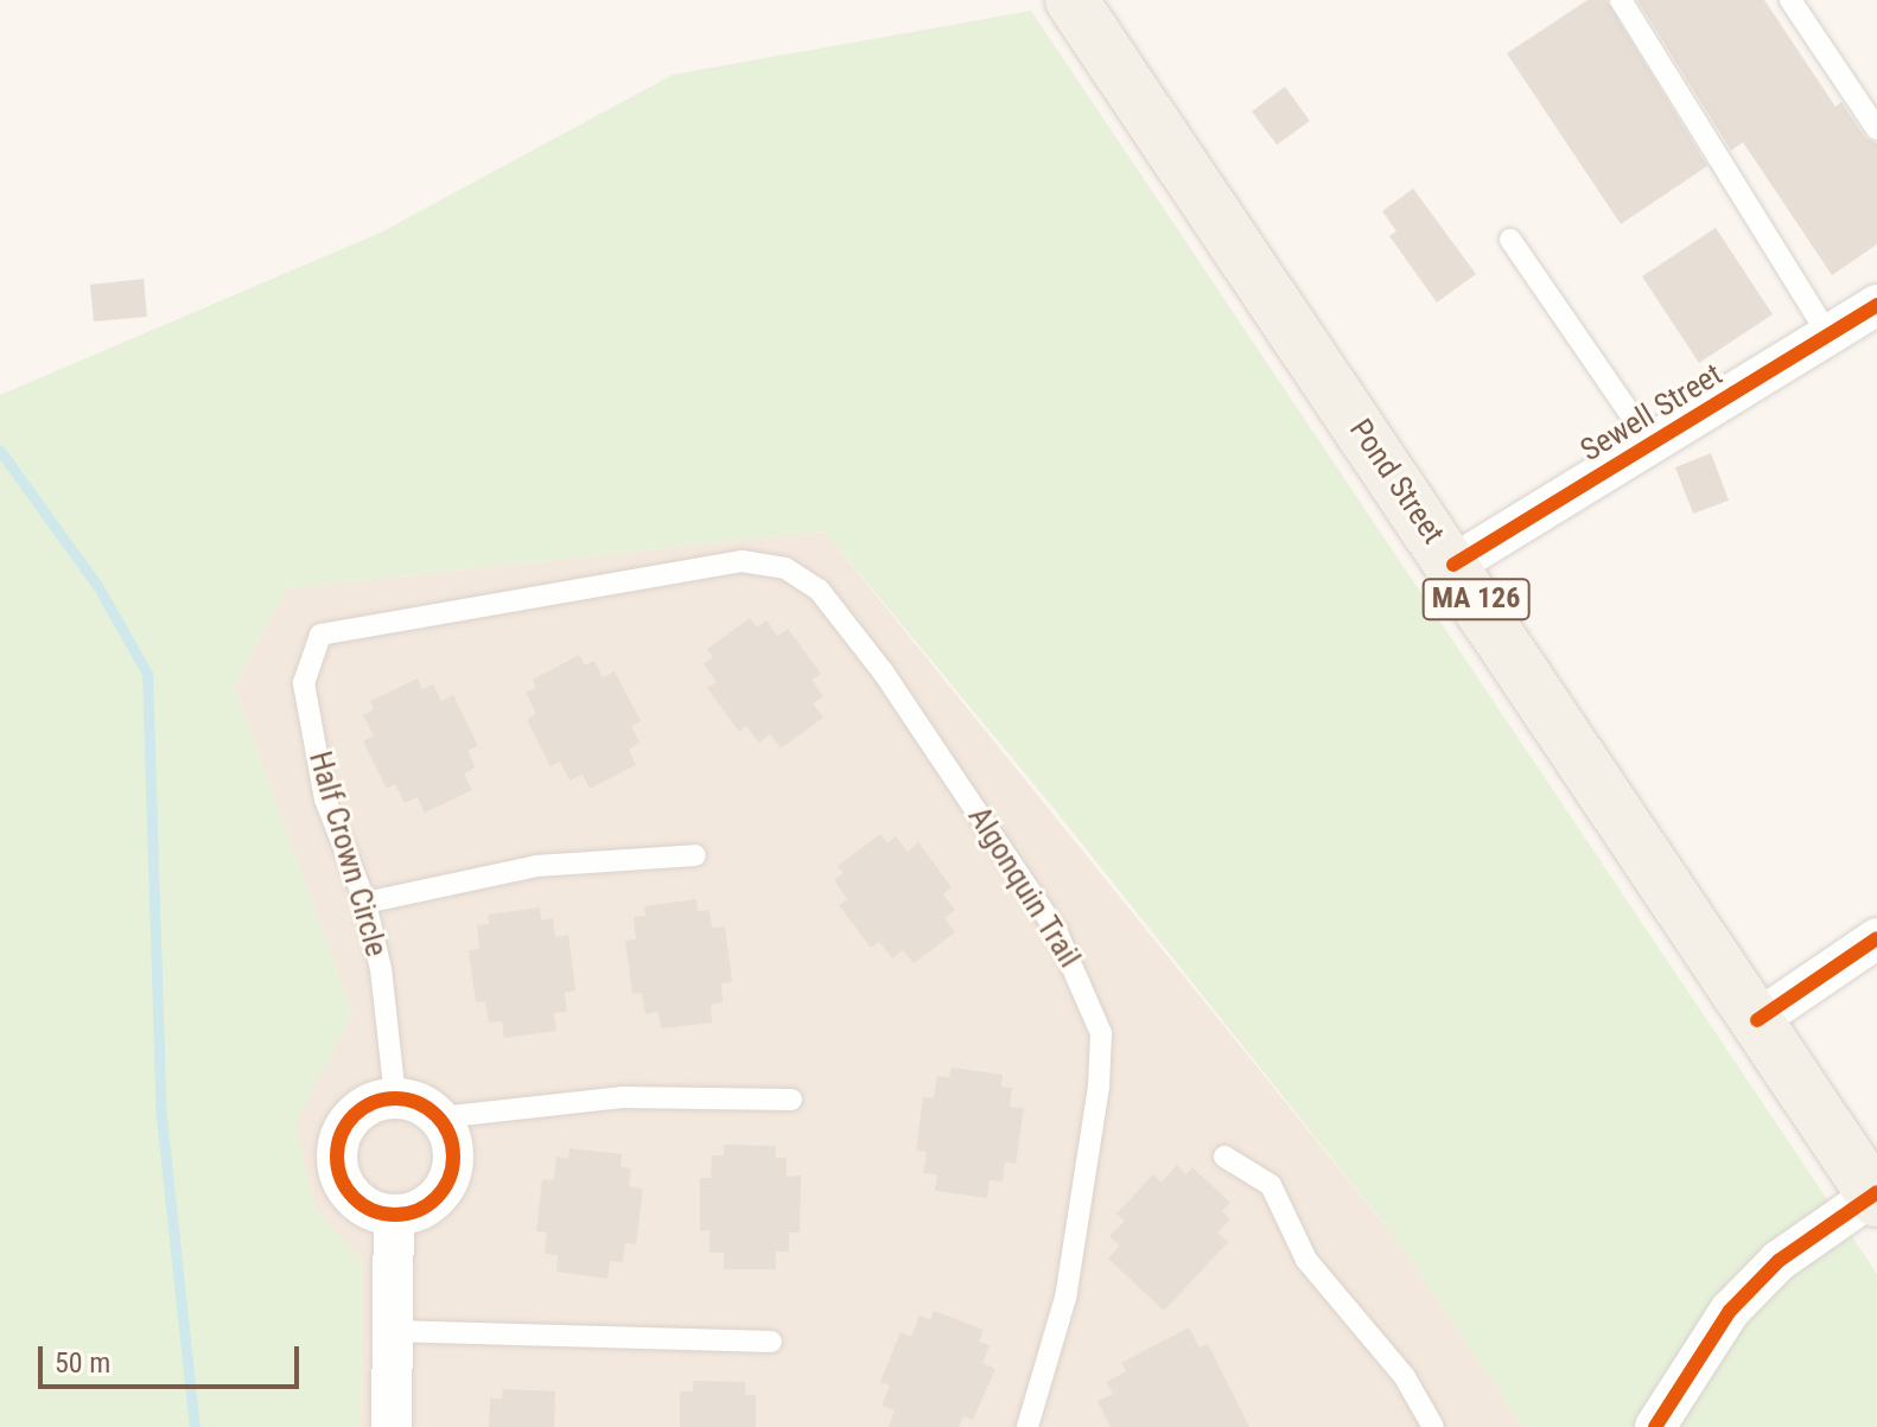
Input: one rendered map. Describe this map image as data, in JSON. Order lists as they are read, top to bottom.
{
  "streets": {
    "main road": ["Pond Street", "MA 126"],
    "street": ["Sewell Street"],
    "lane": ["Half Crown Circle", "Algonquin Trail"]
  },
  "crossings": [
    ["Sewell Street", "Pond Street"],
    ["Half Crown Circle", "Algonquin Trail"]
  ],
  "scale_bar": "50 m"
}
